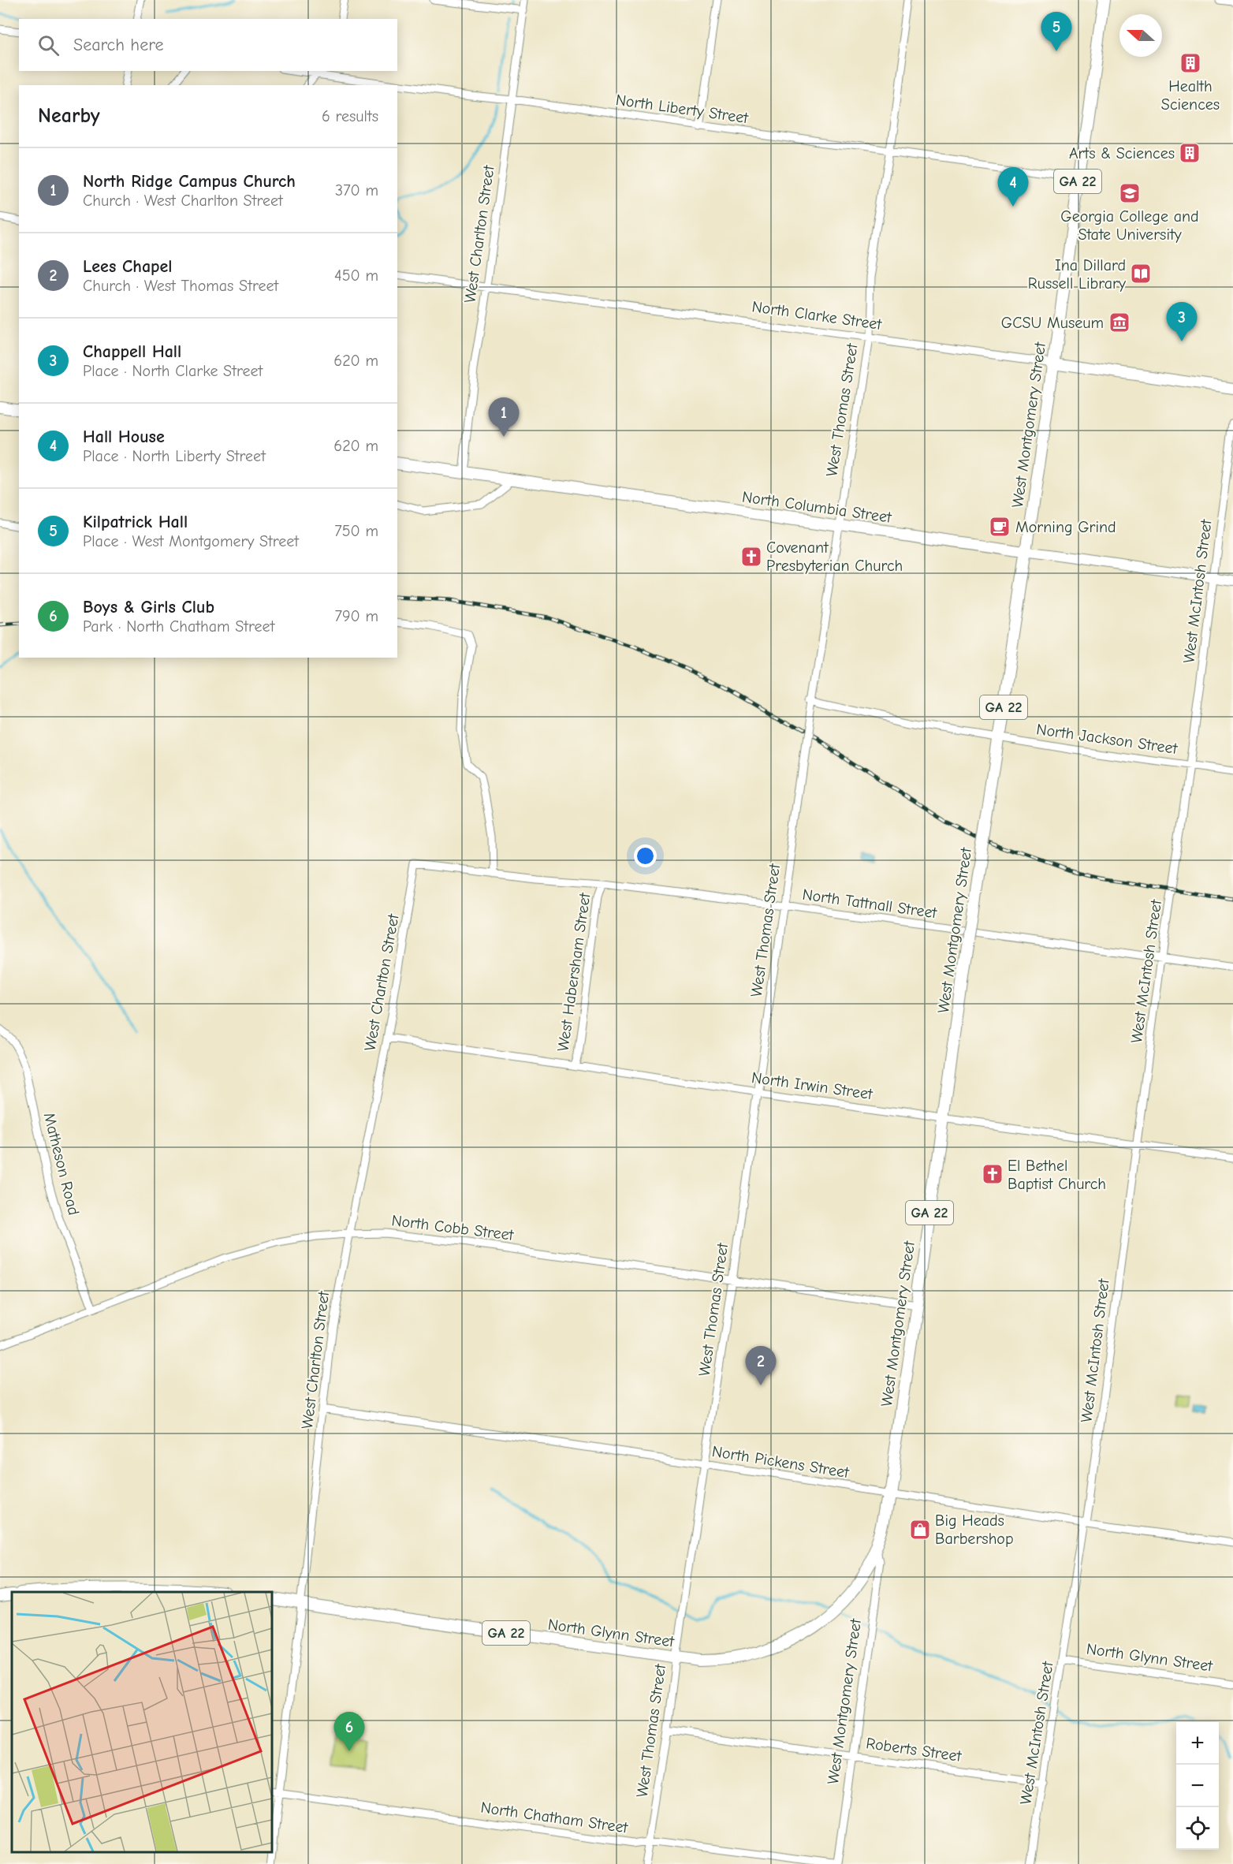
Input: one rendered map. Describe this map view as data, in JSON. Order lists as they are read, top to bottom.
{
  "streets": {
    "main road": [
      "GA 22",
      "North Clarke Street",
      "West Montgomery Street",
      "North Columbia Street",
      "North Glynn Street"
    ],
    "street": [
      "North Liberty Street",
      "West Charlton Street",
      "West Thomas Street",
      "West McIntosh Street",
      "North Jackson Street",
      "North Tattnall Street",
      "West Habersham Street",
      "North Irwin Street",
      "Matheson Road",
      "North Cobb Street",
      "North Pickens Street",
      "Roberts Street",
      "North Chatham Street"
    ]
  },
  "crossings": [
    ["North Liberty Street", "West Charlton Street"],
    ["North Liberty Street", "West Thomas Street"],
    ["North Liberty Street", "West Montgomery Street"],
    ["West Charlton Street", "North Clarke Street"],
    ["West Charlton Street", "North Columbia Street"],
    ["West Charlton Street", "North Tattnall Street"],
    ["West Charlton Street", "North Irwin Street"],
    ["West Charlton Street", "North Cobb Street"],
    ["West Charlton Street", "North Pickens Street"],
    ["West Charlton Street", "North Glynn Street"],
    ["West Charlton Street", "North Chatham Street"],
    ["North Clarke Street", "West Thomas Street"],
    ["North Clarke Street", "West Montgomery Street"],
    ["West Thomas Street", "North Columbia Street"],
    ["West Thomas Street", "North Jackson Street"],
    ["West Thomas Street", "North Tattnall Street"],
    ["West Thomas Street", "North Irwin Street"],
    ["West Thomas Street", "North Cobb Street"],
    ["West Thomas Street", "North Pickens Street"],
    ["West Thomas Street", "North Glynn Street"],
    ["West Thomas Street", "Roberts Street"],
    ["West Thomas Street", "North Chatham Street"],
    ["West Montgomery Street", "North Columbia Street"],
    ["West Montgomery Street", "North Jackson Street"],
    ["West Montgomery Street", "North Irwin Street"],
    ["West Montgomery Street", "North Cobb Street"],
    ["West Montgomery Street", "North Pickens Street"],
    ["West Montgomery Street", "North Glynn Street"],
    ["West Montgomery Street", "Roberts Street"],
    ["North Columbia Street", "West McIntosh Street"],
    ["West McIntosh Street", "North Jackson Street"],
    ["West McIntosh Street", "North Tattnall Street"],
    ["West McIntosh Street", "North Irwin Street"],
    ["West McIntosh Street", "North Pickens Street"],
    ["West McIntosh Street", "North Glynn Street"],
    ["West McIntosh Street", "Roberts Street"],
    ["North Tattnall Street", "West Habersham Street"],
    ["West Habersham Street", "North Irwin Street"],
    ["Matheson Road", "North Cobb Street"]
  ],
  "places": {
    "building": ["Health Sciences", "Arts & Sciences"],
    "school or university": ["Georgia College and State University"],
    "library": ["Ina Dillard Russell Library"],
    "museum": ["GCSU Museum"],
    "cafe": ["Morning Grind"],
    "church": ["Covenant Presbyterian Church", "El Bethel Baptist Church"],
    "shop": ["Big Heads Barbershop"]
  },
  "north": "left",
  "page": {
    "pins": [
      "5",
      "4",
      "3",
      "1",
      "2",
      "6"
    ],
    "search": "Search here",
    "heading": ["Nearby", "6 results"],
    "list": [
      {
        "mark": "1",
        "name": "North Ridge Campus Church",
        "note": "Church · West Charlton Street",
        "value": "370 m"
      },
      {
        "mark": "2",
        "name": "Lees Chapel",
        "note": "Church · West Thomas Street",
        "value": "450 m"
      },
      {
        "mark": "3",
        "name": "Chappell Hall",
        "note": "Place · North Clarke Street",
        "value": "620 m"
      },
      {
        "mark": "4",
        "name": "Hall House",
        "note": "Place · North Liberty Street",
        "value": "620 m"
      },
      {
        "mark": "5",
        "name": "Kilpatrick Hall",
        "note": "Place · West Montgomery Street",
        "value": "750 m"
      },
      {
        "mark": "6",
        "name": "Boys & Girls Club",
        "note": "Park · North Chatham Street",
        "value": "790 m"
      }
    ],
    "map_buttons": ["+", "−"]
  }
}
